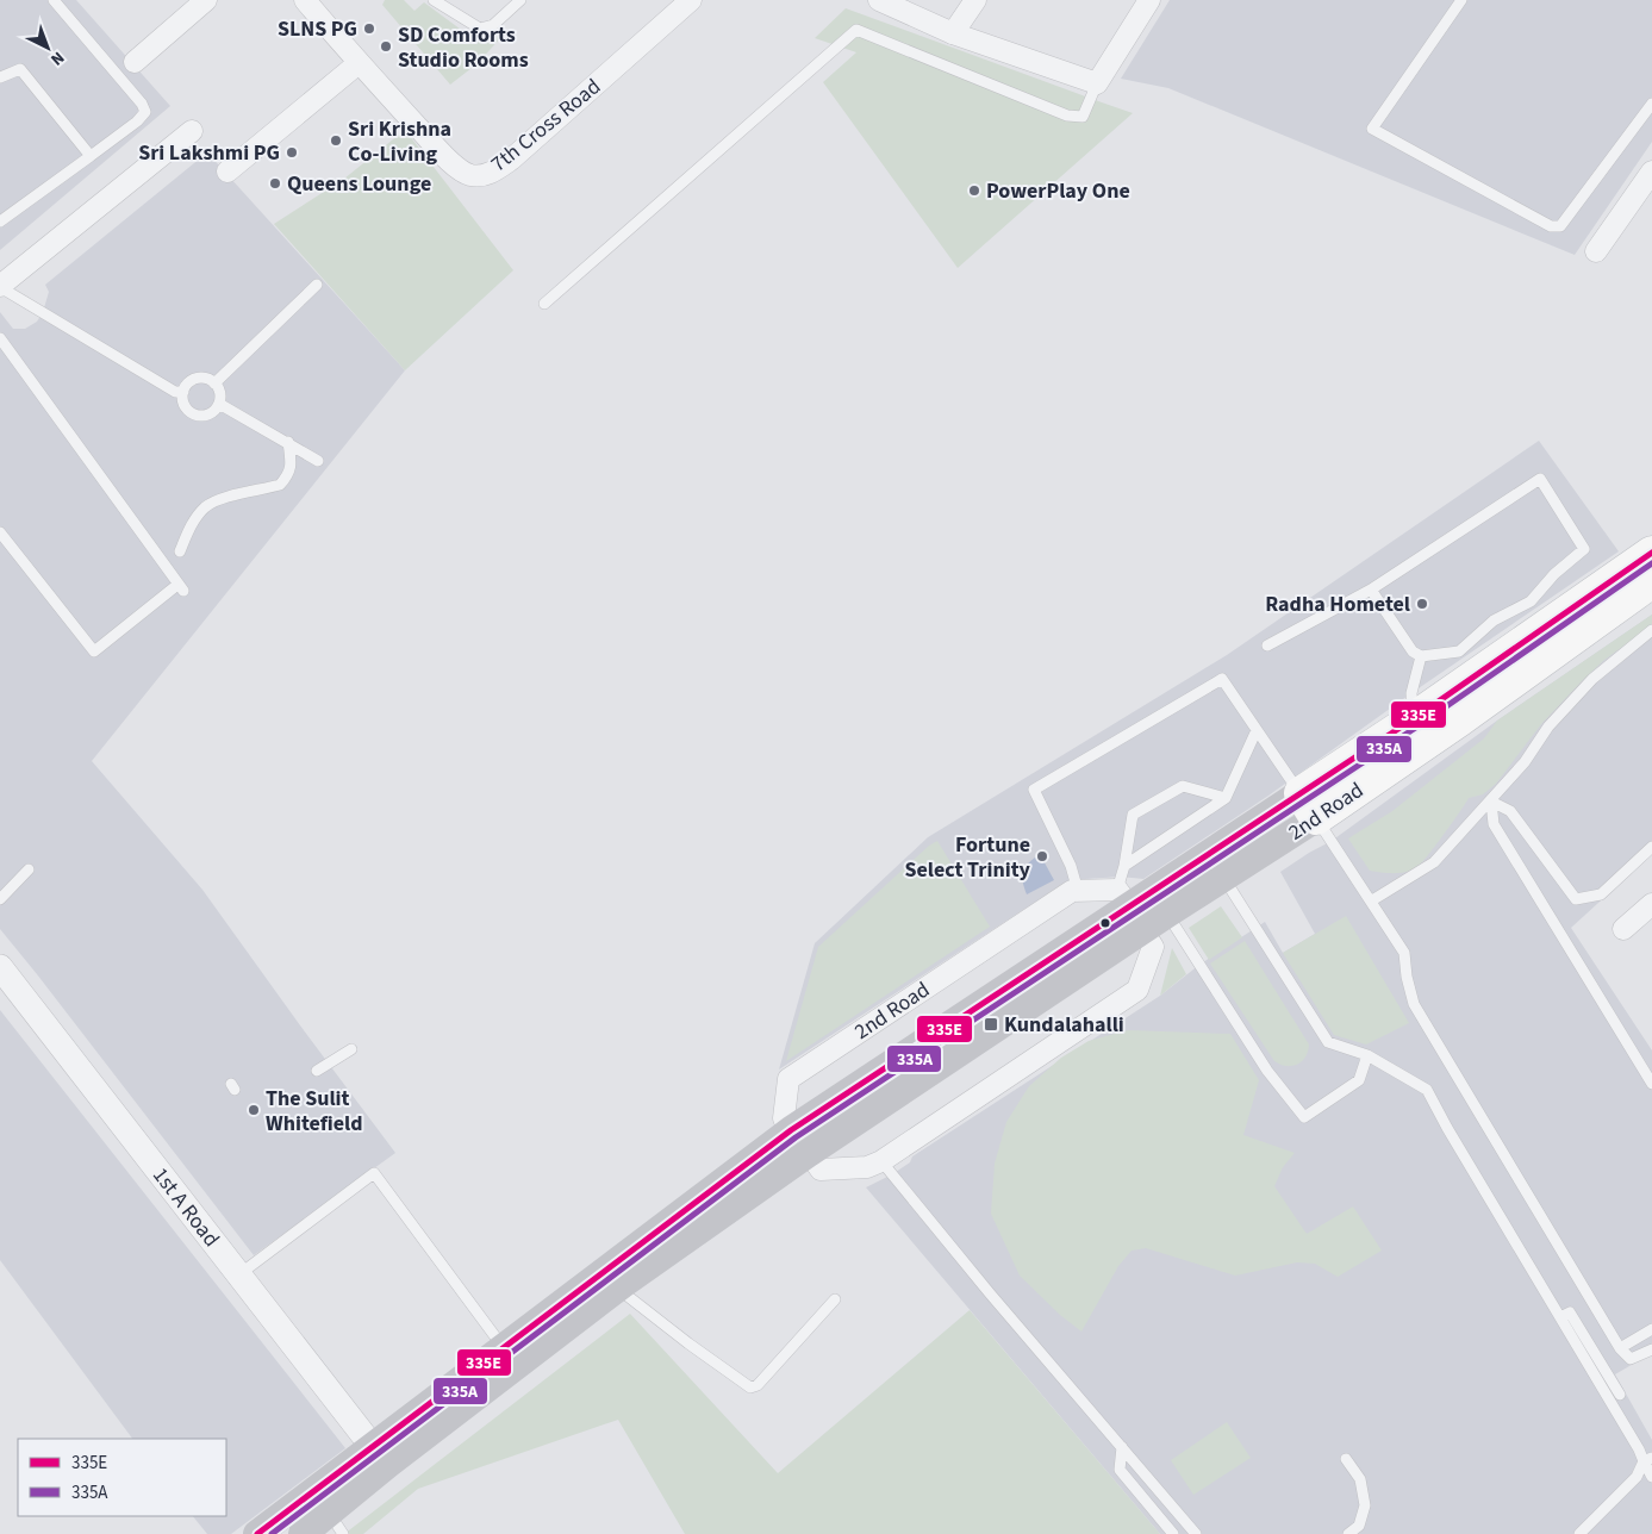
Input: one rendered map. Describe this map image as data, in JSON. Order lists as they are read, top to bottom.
{
  "streets": {
    "main road": ["2nd Road"],
    "street": ["7th Cross Road", "1st A Road"]
  },
  "crossings": [
    ["2nd Road", "1st A Road"]
  ],
  "places": {
    "other": [
      "SLNS PG",
      "SD Comforts Studio Rooms",
      "Sri Krishna Co-Living",
      "Sri Lakshmi PG",
      "Queens Lounge",
      "PowerPlay One",
      "Radha Hometel",
      "Fortune Select Trinity",
      "The Sulit Whitefield"
    ],
    "transit": ["Kundalahalli"]
  },
  "lines": ["transit line 335E", "transit line 335A"],
  "legend": ["335E", "335A"],
  "north": "bottom right"
}
